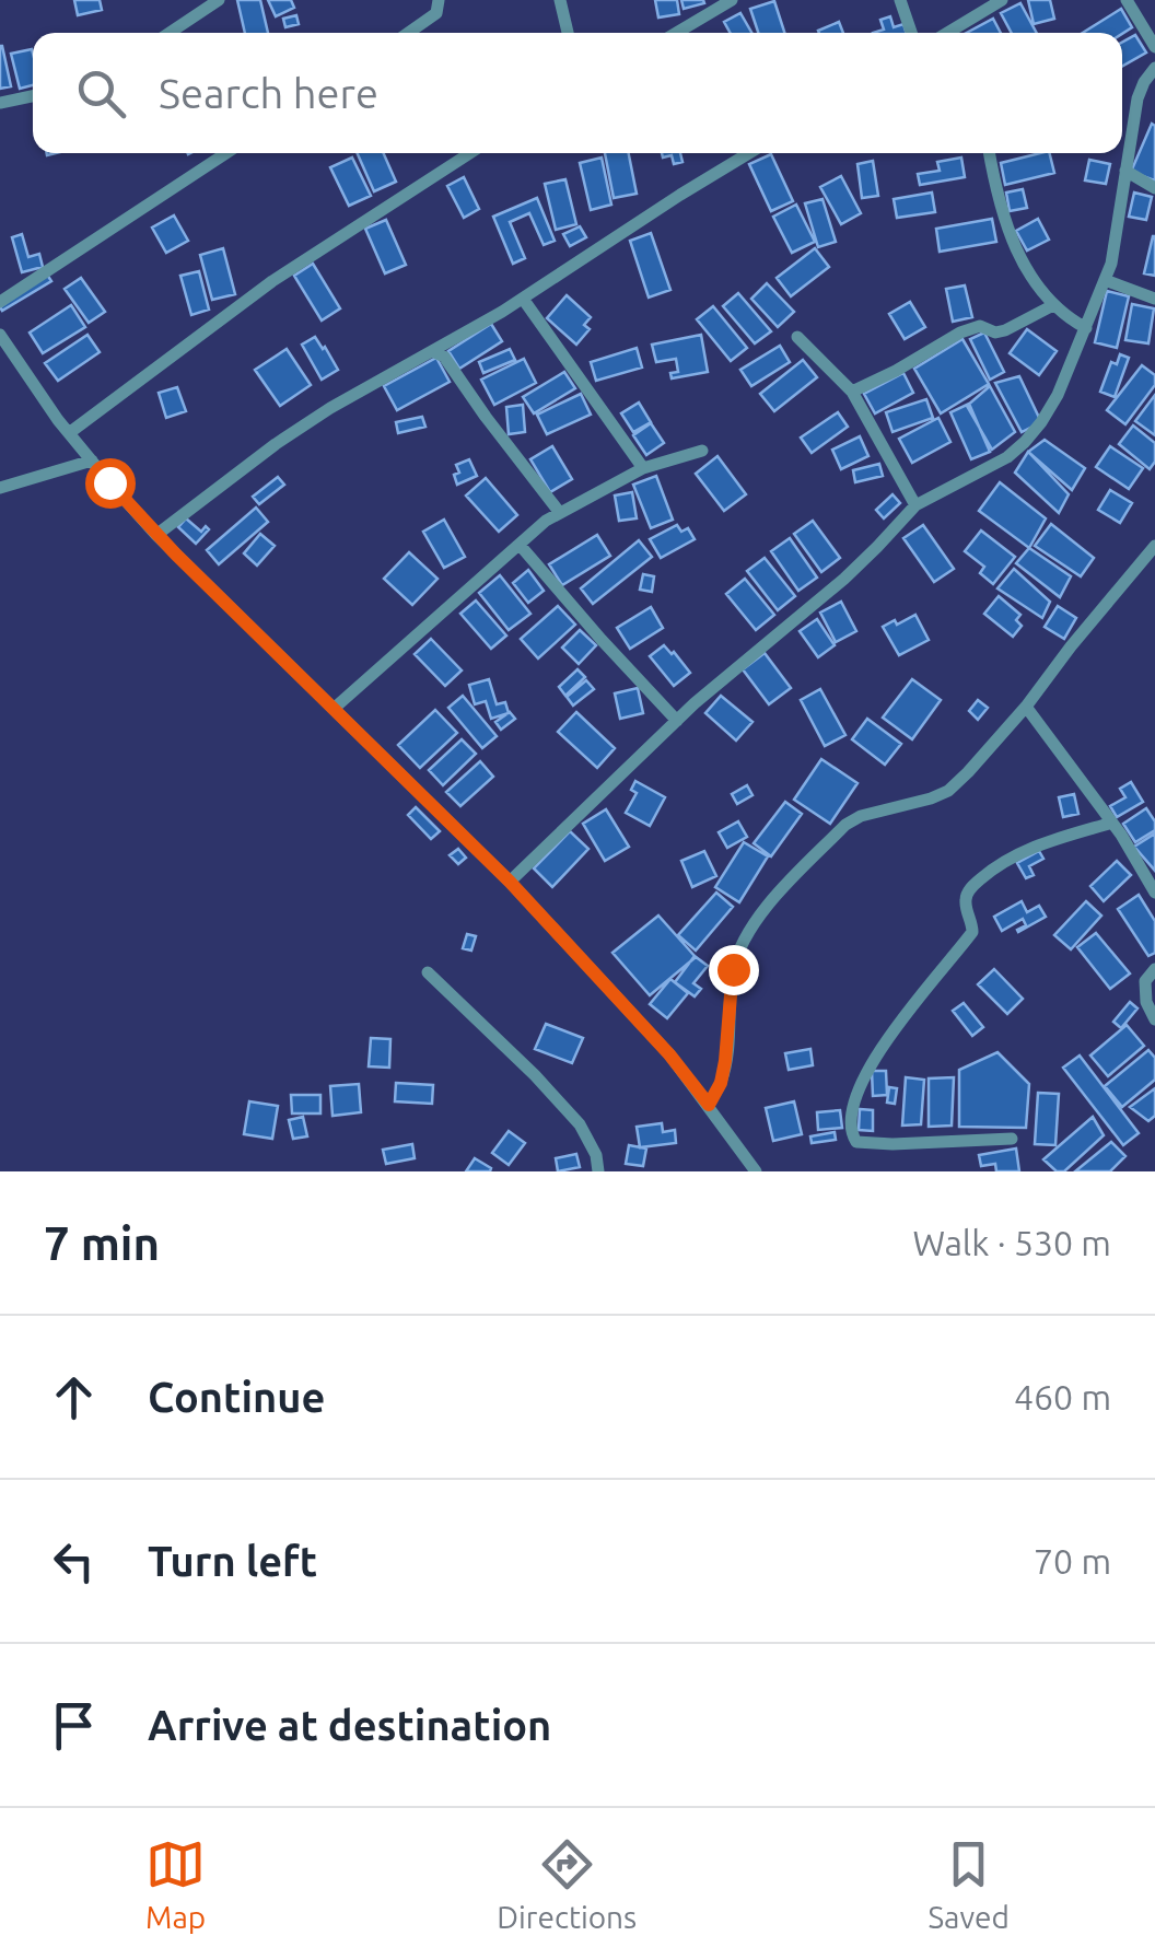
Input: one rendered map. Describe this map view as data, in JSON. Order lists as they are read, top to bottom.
{
  "page": {
    "search": "Search here",
    "heading": ["7 min", "Walk · 530 m"],
    "list": [
      ["Continue", "460 m"],
      ["Turn left", "70 m"],
      "Arrive at destination"
    ],
    "nav": ["Map", "Directions", "Saved"]
  }
}
